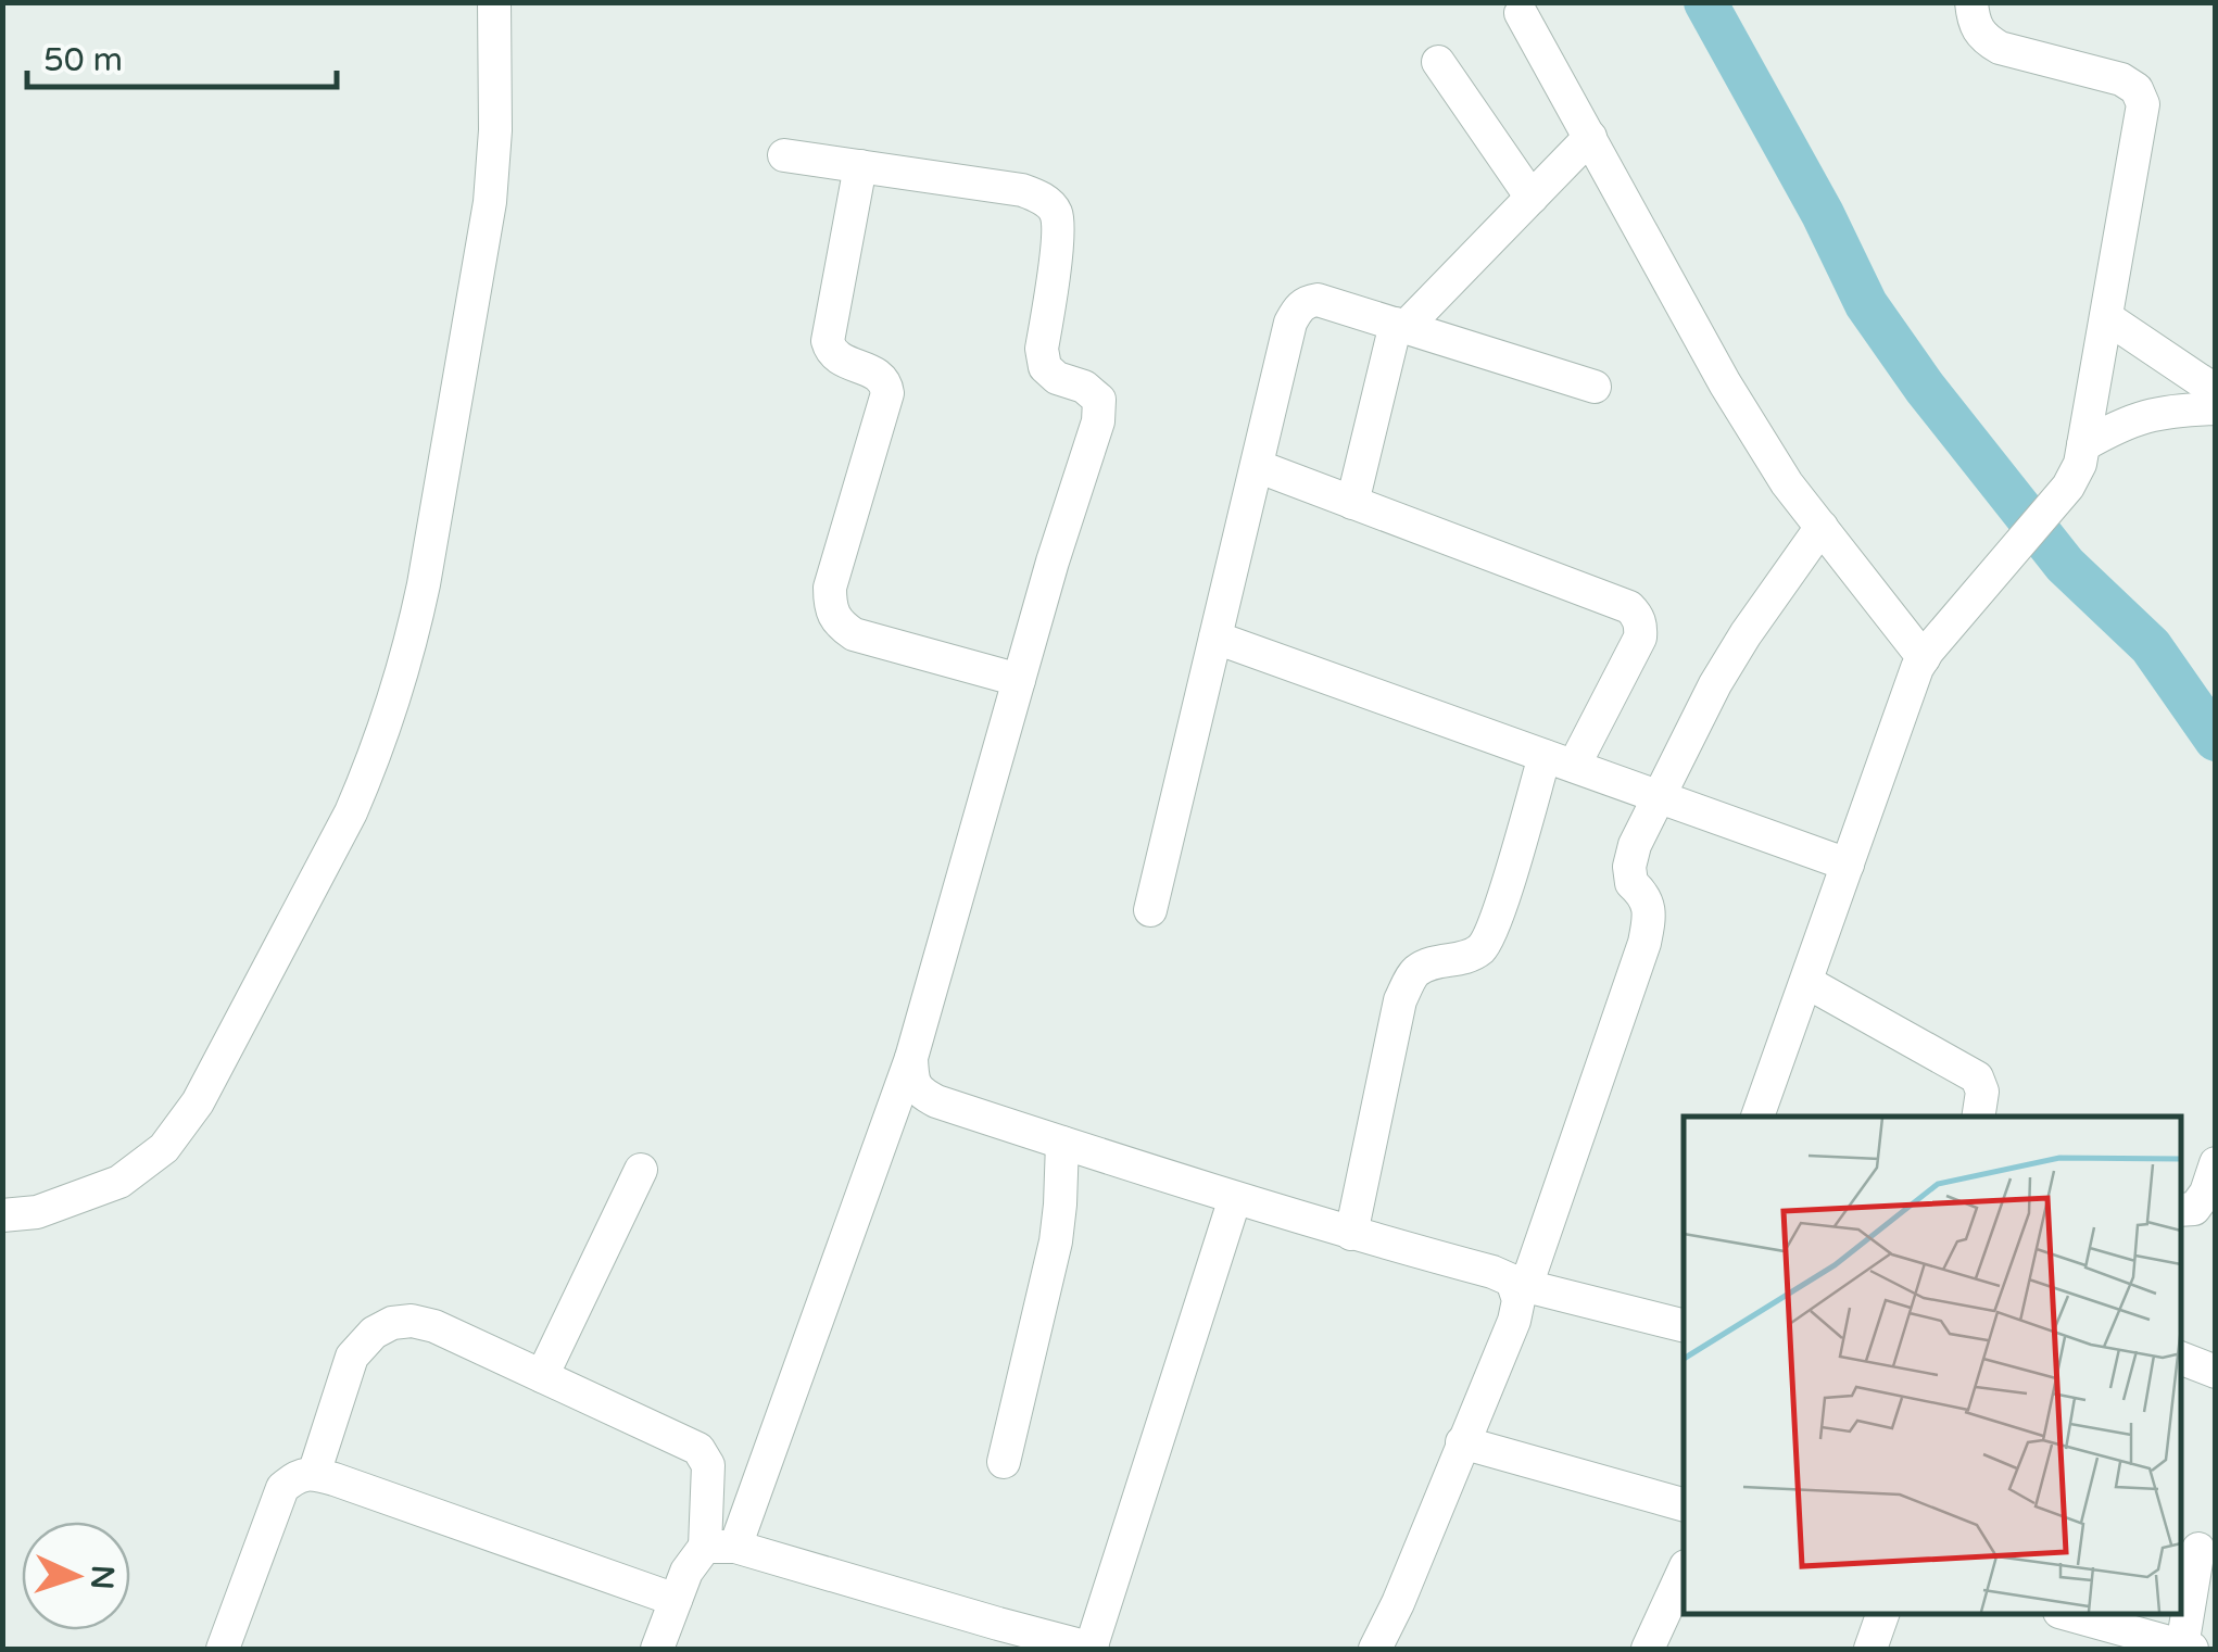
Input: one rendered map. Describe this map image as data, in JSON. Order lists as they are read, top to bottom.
{
  "scale_bar": "50 m",
  "north": "right"
}
